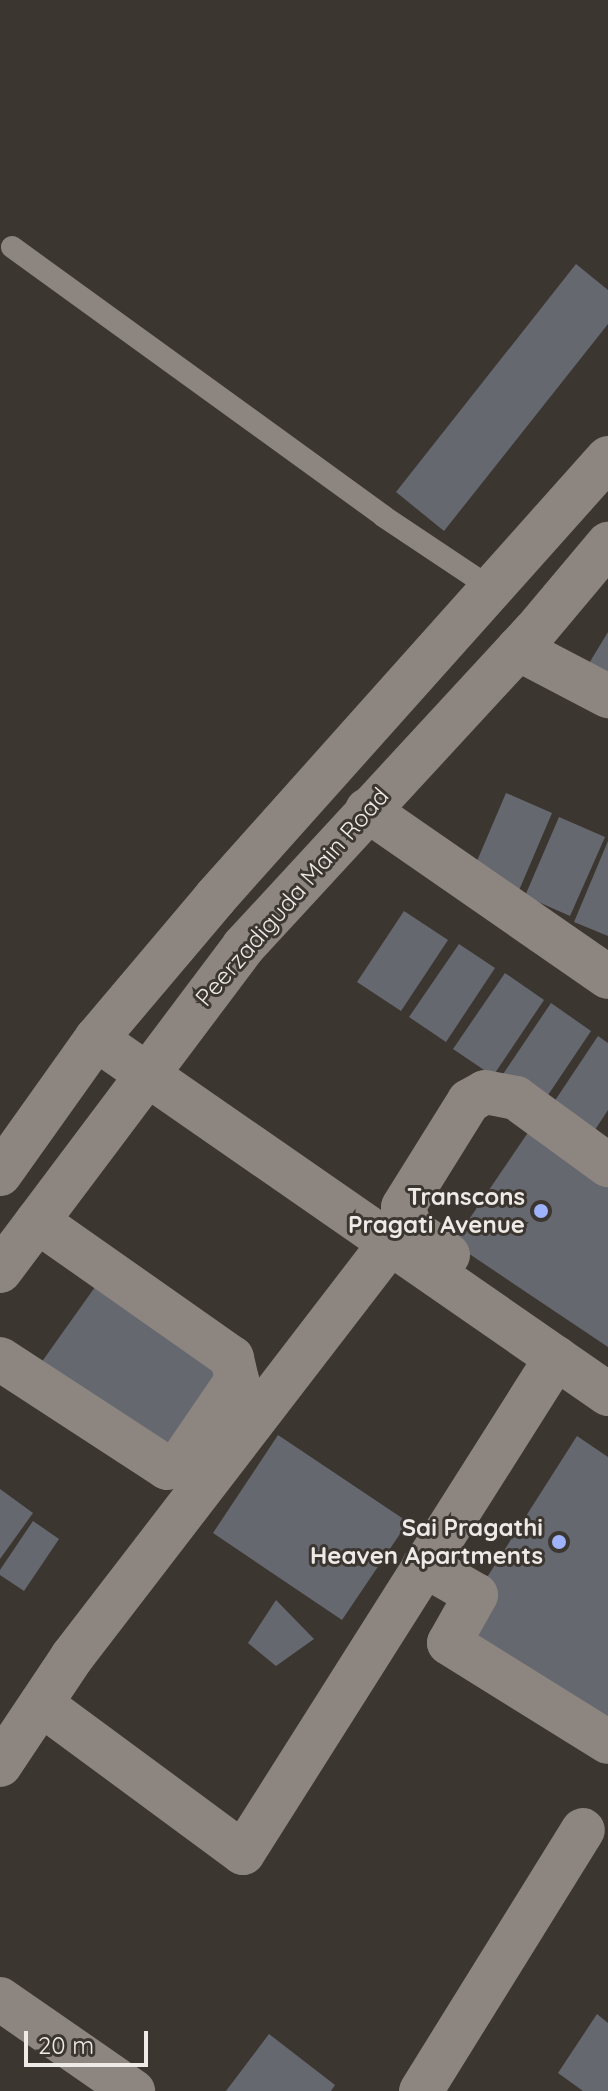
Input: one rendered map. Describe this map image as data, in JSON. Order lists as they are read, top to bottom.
{
  "streets": {
    "street": ["Peerzadiguda Main Road"]
  },
  "places": ["Transcons Pragati Avenue", "Sai Pragathi Heaven Apartments"],
  "scale_bar": "20 m"
}
